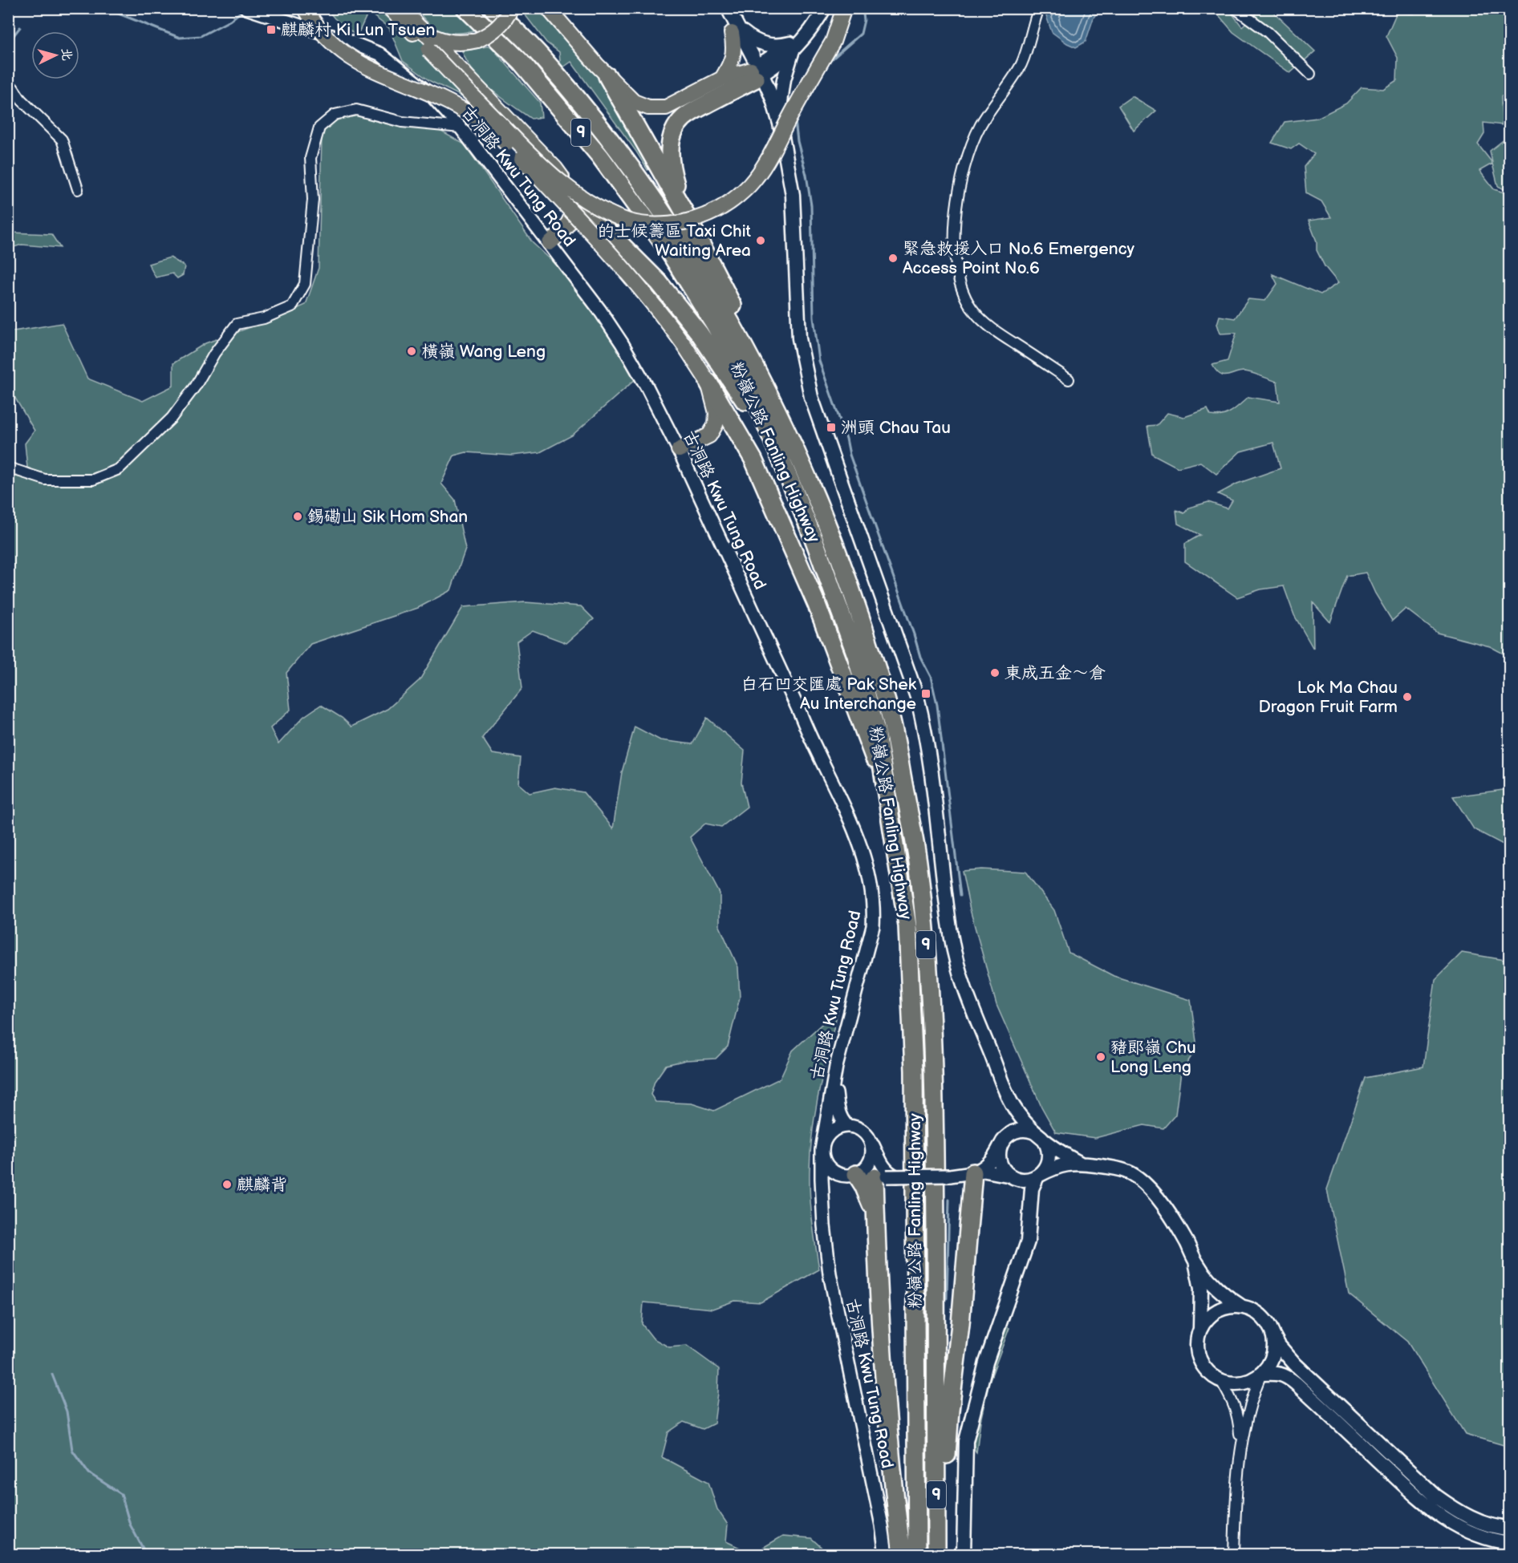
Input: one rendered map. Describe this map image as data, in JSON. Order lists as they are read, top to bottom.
{
  "streets": {
    "highway": ["9", "粉嶺公路 Fanling Highway"],
    "street": ["古洞路 Kwu Tung Road"]
  },
  "places": {
    "transit": ["麒麟村 Ki Lun Tsuen", "洲頭 Chau Tau", "白石凹交匯處 Pak Shek Au Interchange"],
    "other": [
      "的士候籌區 Taxi Chit Waiting Area",
      "緊急救援入口 No.6 Emergency Access Point No.6",
      "橫嶺 Wang Leng",
      "錫磡山 Sik Hom Shan",
      "東成五金～倉",
      "Lok Ma Chau Dragon Fruit Farm",
      "豬郎嶺 Chu Long Leng",
      "麒麟背"
    ]
  },
  "north": "right"
}
